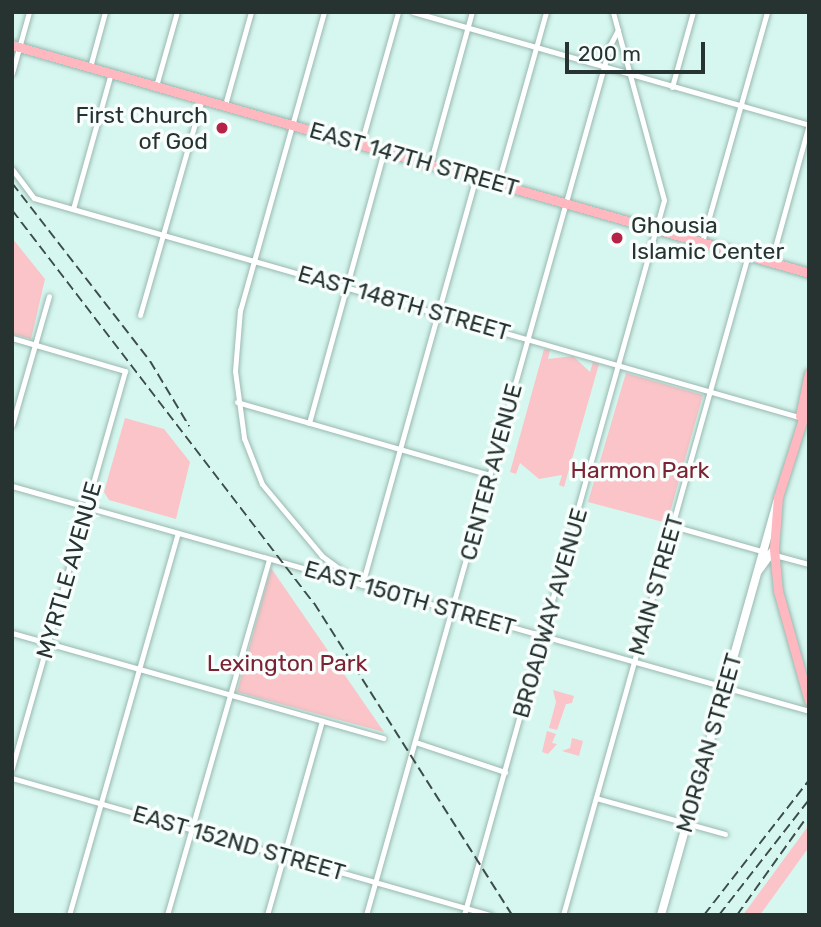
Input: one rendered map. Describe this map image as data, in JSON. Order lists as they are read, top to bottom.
{
  "streets": {
    "main road": ["EAST 147TH STREET"],
    "street": [
      "EAST 148TH STREET",
      "CENTER AVENUE",
      "MYRTLE AVENUE",
      "MAIN STREET",
      "EAST 150TH STREET",
      "BROADWAY AVENUE",
      "MORGAN STREET",
      "EAST 152ND STREET"
    ]
  },
  "crossings": [
    ["EAST 147TH STREET", "CENTER AVENUE"],
    ["EAST 147TH STREET", "MAIN STREET"],
    ["EAST 147TH STREET", "BROADWAY AVENUE"],
    ["EAST 148TH STREET", "CENTER AVENUE"],
    ["EAST 148TH STREET", "MAIN STREET"],
    ["EAST 148TH STREET", "BROADWAY AVENUE"],
    ["CENTER AVENUE", "EAST 150TH STREET"],
    ["CENTER AVENUE", "BROADWAY AVENUE"],
    ["CENTER AVENUE", "EAST 152ND STREET"],
    ["MYRTLE AVENUE", "EAST 150TH STREET"],
    ["MAIN STREET", "EAST 150TH STREET"],
    ["EAST 150TH STREET", "BROADWAY AVENUE"],
    ["EAST 150TH STREET", "MORGAN STREET"],
    ["BROADWAY AVENUE", "EAST 152ND STREET"]
  ],
  "parks": ["Harmon Park", "Lexington Park"],
  "places": ["First Church of God", "Ghousia Islamic Center"],
  "scale_bar": "200 m"
}
